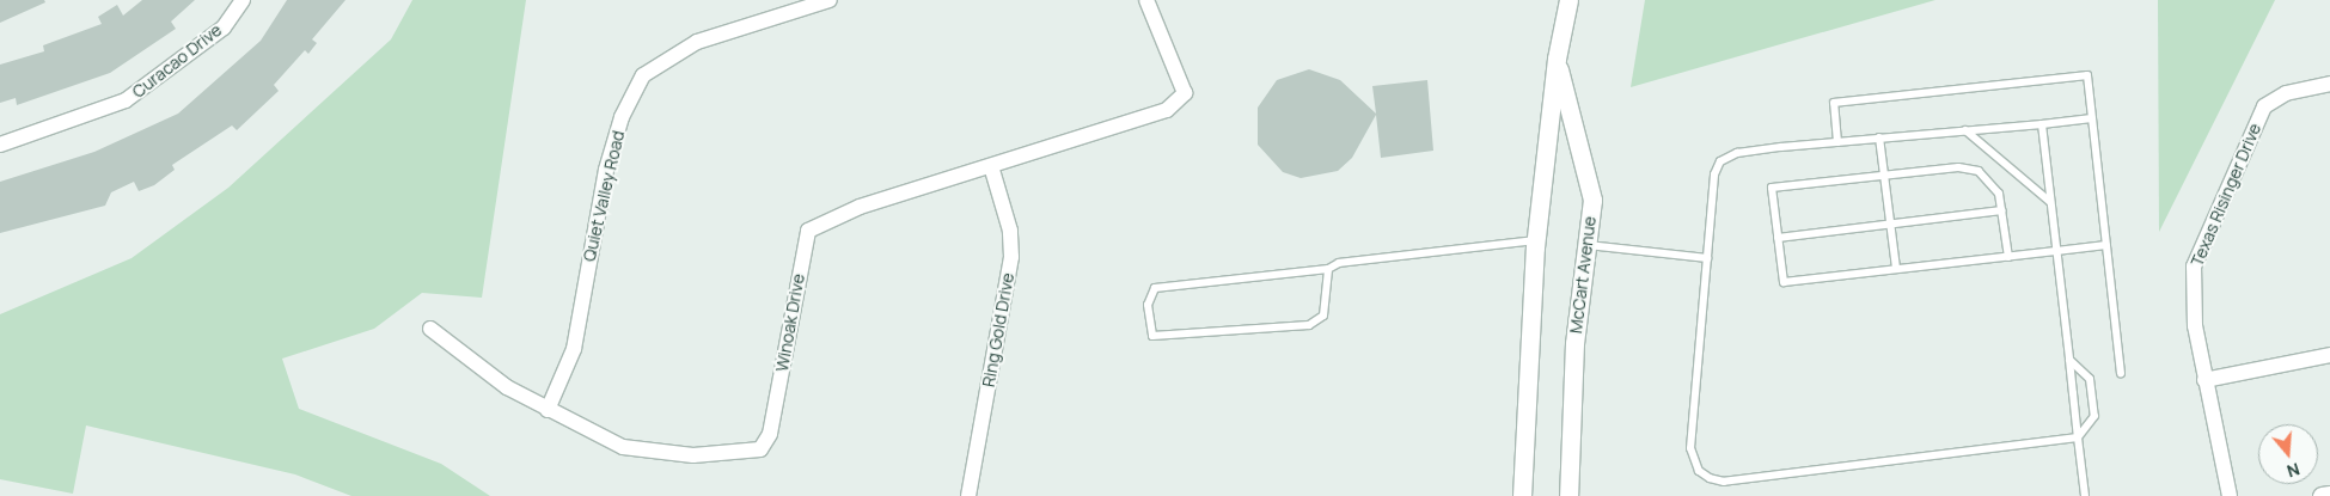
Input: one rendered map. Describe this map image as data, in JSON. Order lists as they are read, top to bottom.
{
  "streets": {
    "street": [
      "Curacao Drive",
      "Texas Risinger Drive",
      "Quiet Valley Road",
      "McCart Avenue",
      "Winoak Drive",
      "Ring Gold Drive"
    ]
  },
  "crossings": [
    ["Quiet Valley Road", "Winoak Drive"],
    ["Winoak Drive", "Ring Gold Drive"]
  ],
  "north": "bottom"
}
